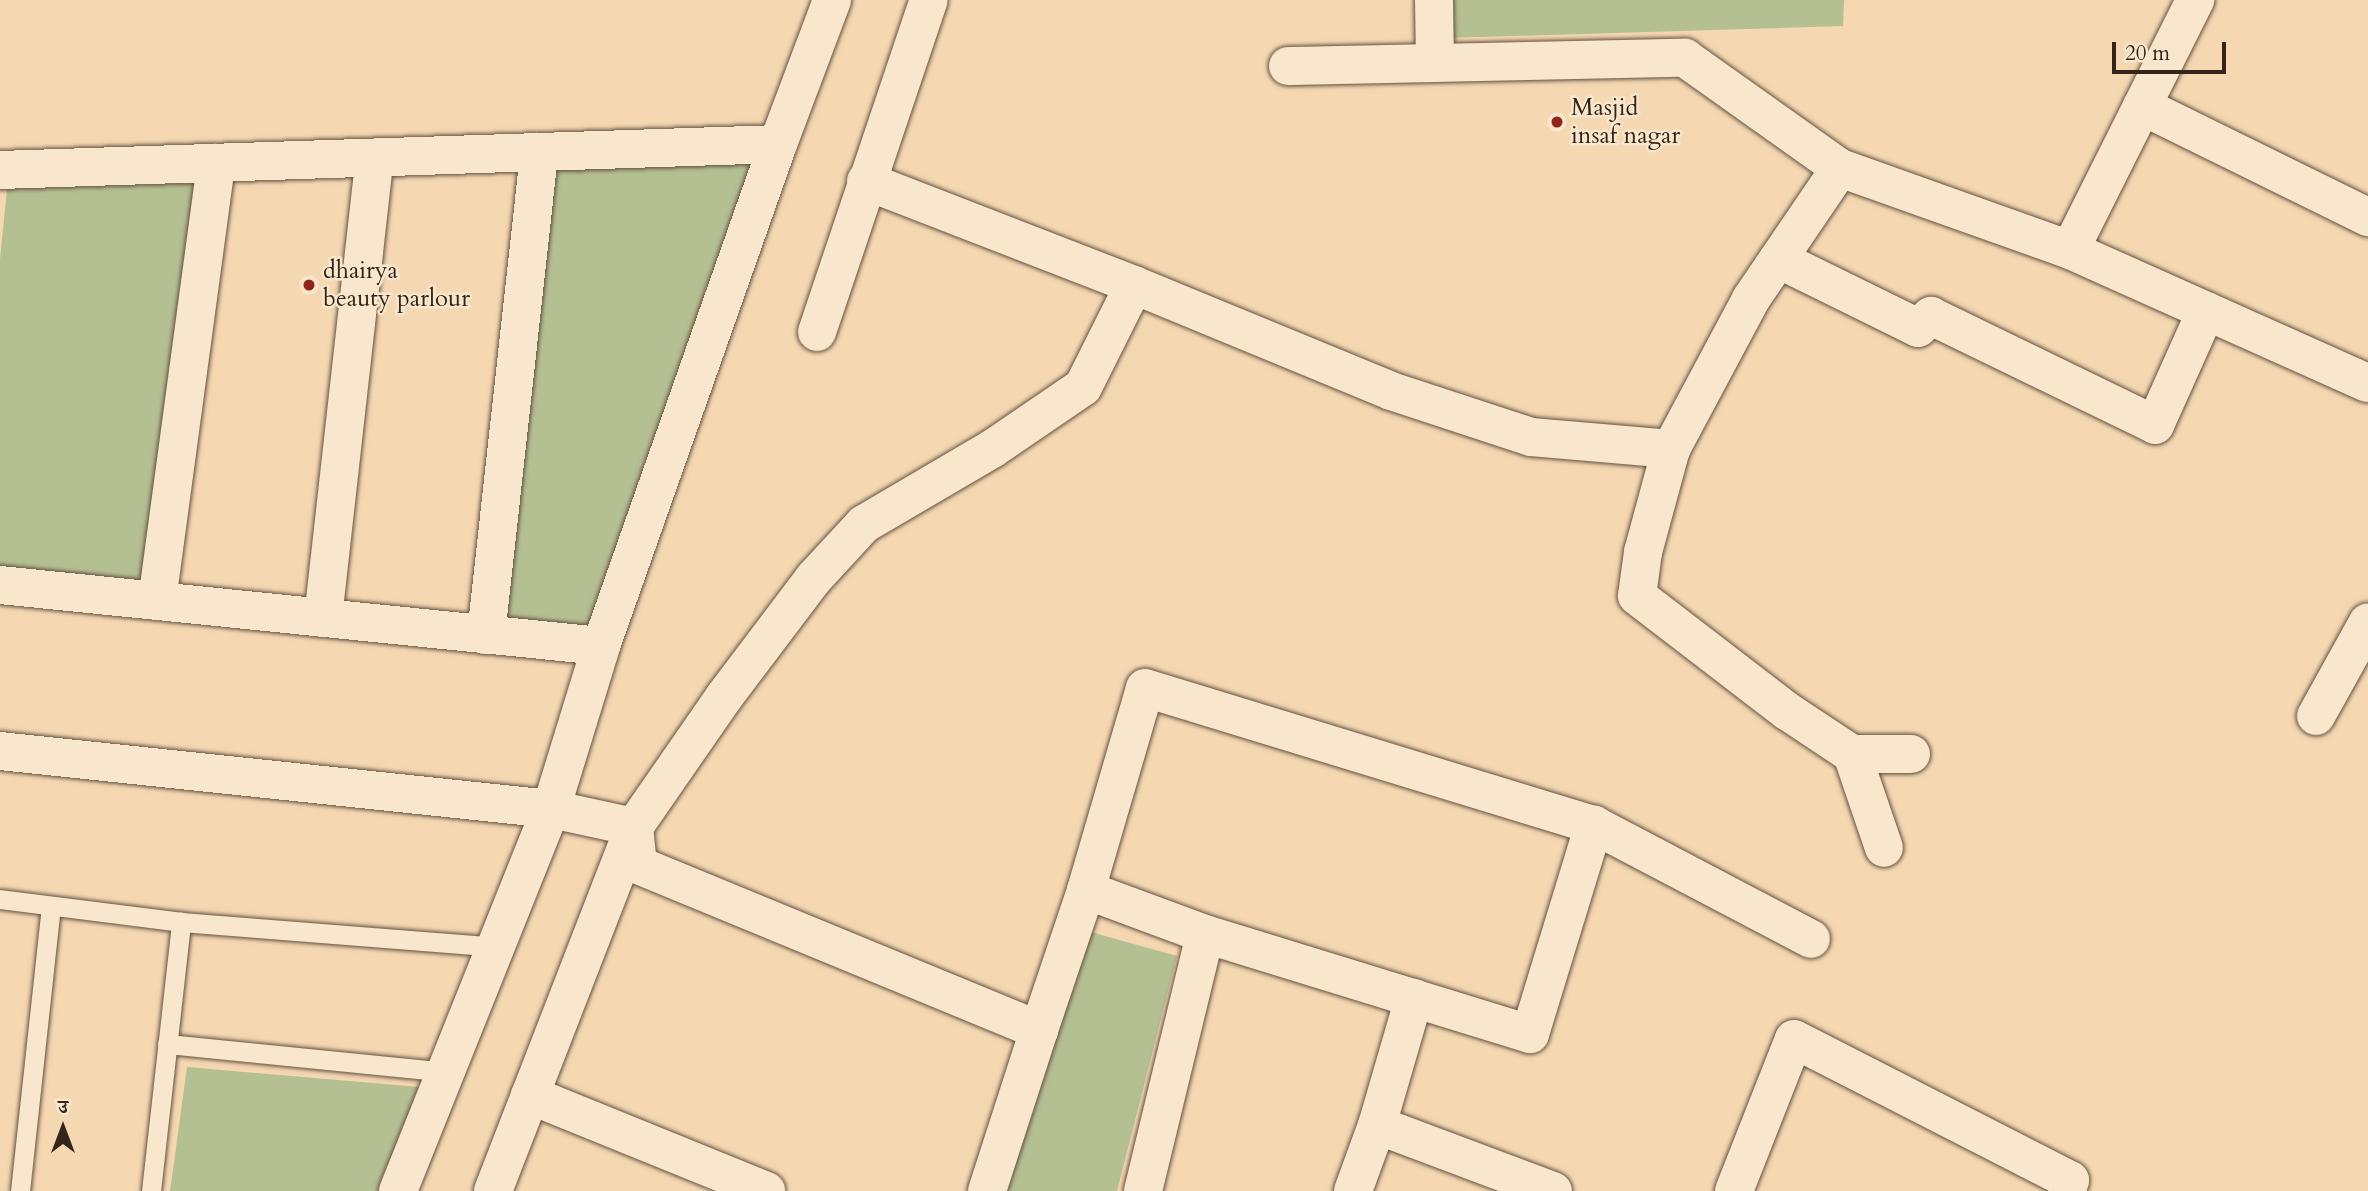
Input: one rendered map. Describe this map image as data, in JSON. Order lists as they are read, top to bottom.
{
  "places": ["Masjid insaf nagar", "dhairya beauty parlour"],
  "scale_bar": "20 m",
  "north": "top"
}
